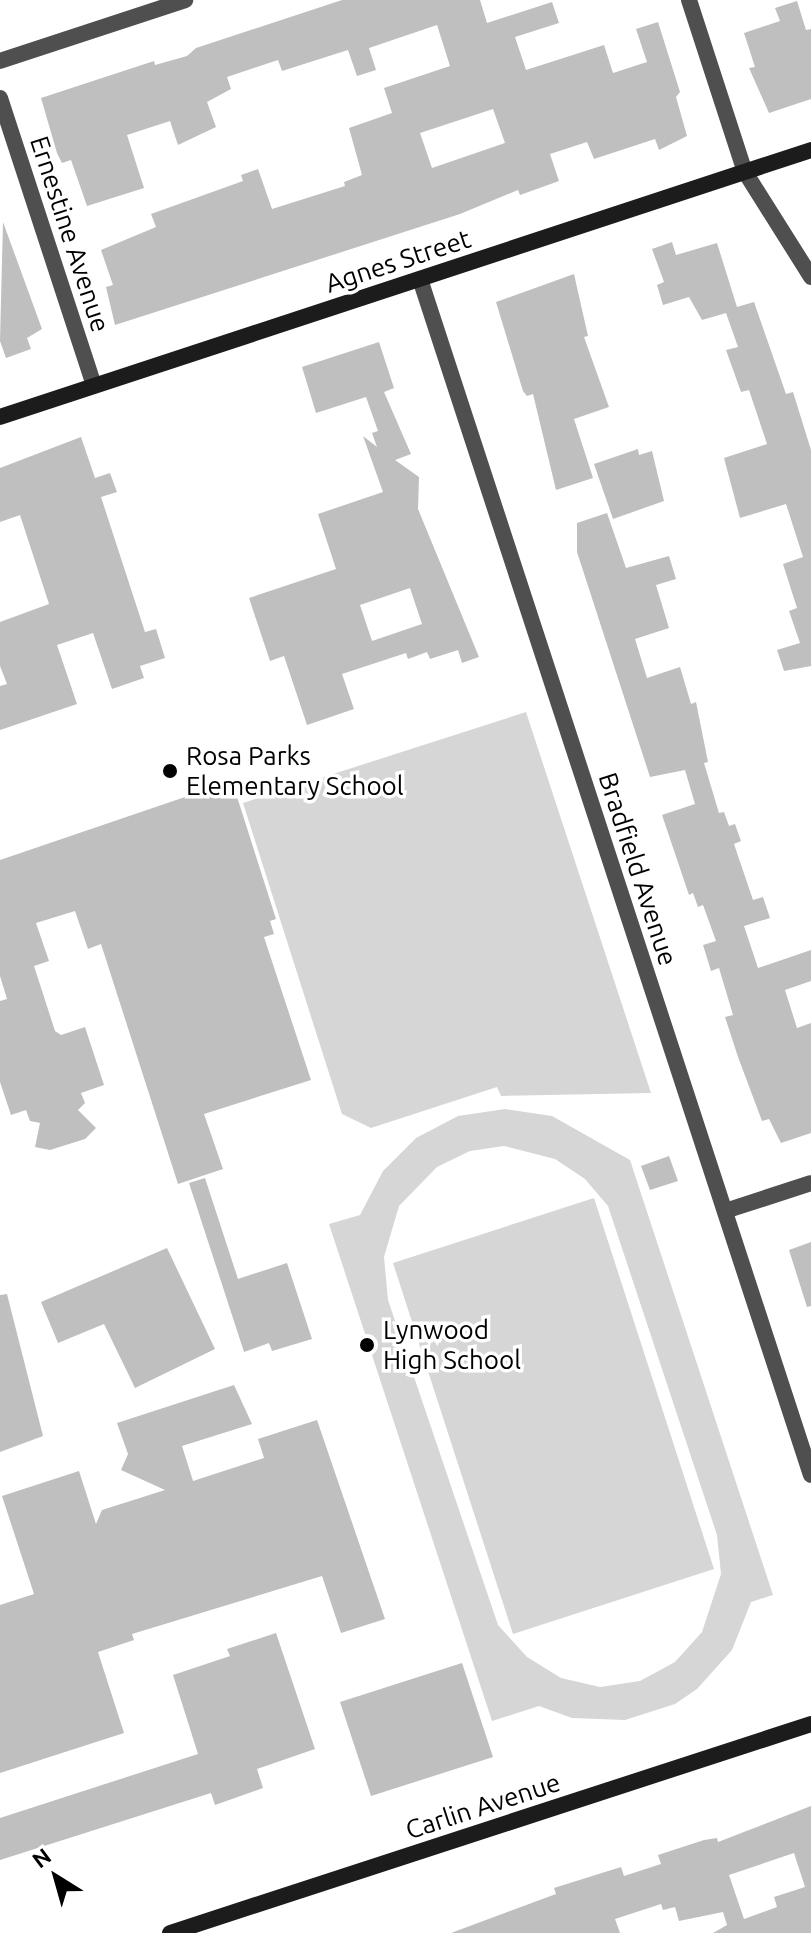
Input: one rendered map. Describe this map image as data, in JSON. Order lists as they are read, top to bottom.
{
  "streets": {
    "street": [
      "Ernestine Avenue",
      "Agnes Street",
      "Bradfield Avenue",
      "Carlin Avenue"
    ]
  },
  "crossings": [
    ["Ernestine Avenue", "Agnes Street"],
    ["Agnes Street", "Bradfield Avenue"]
  ],
  "places": ["Rosa Parks Elementary School", "Lynwood High School"],
  "north": "top left"
}
